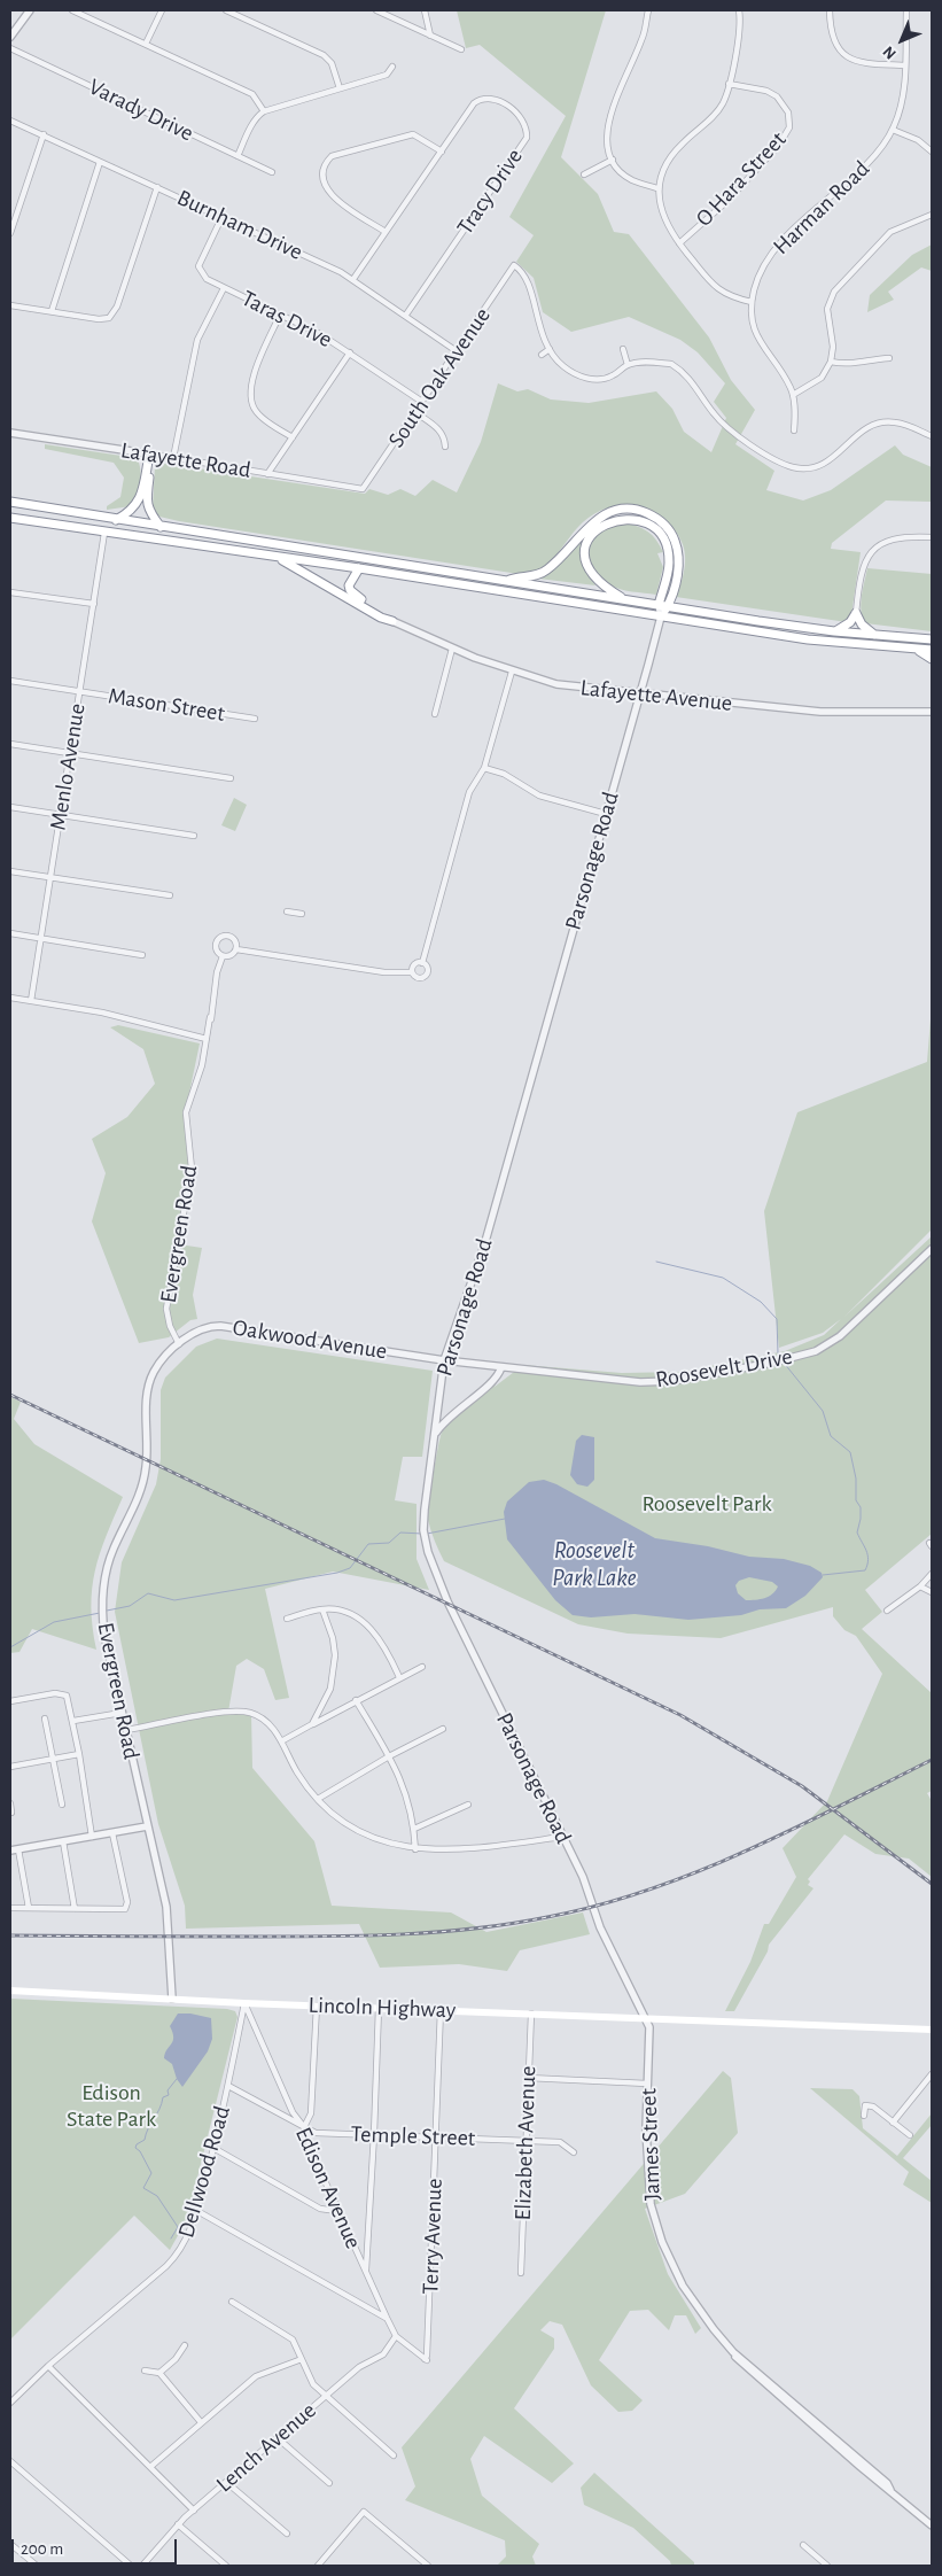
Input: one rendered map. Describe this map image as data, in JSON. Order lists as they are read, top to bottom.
{
  "streets": {
    "main road": ["Lincoln Highway"],
    "street": [
      "Varady Drive",
      "O Hara Street",
      "Tracy Drive",
      "Harman Road",
      "Burnham Drive",
      "Taras Drive",
      "South Oak Avenue",
      "Lafayette Road",
      "Lafayette Avenue",
      "Mason Street",
      "Menlo Avenue",
      "Parsonage Road",
      "Evergreen Road",
      "Oakwood Avenue",
      "Roosevelt Drive",
      "Temple Street",
      "Elizabeth Avenue",
      "James Street",
      "Dellwood Road",
      "Edison Avenue",
      "Terry Avenue",
      "Lench Avenue"
    ]
  },
  "crossings": [
    ["Tracy Drive", "Burnham Drive"],
    ["Burnham Drive", "Taras Drive"],
    ["Burnham Drive", "South Oak Avenue"],
    ["Taras Drive", "South Oak Avenue"],
    ["South Oak Avenue", "Lafayette Road"],
    ["Lafayette Avenue", "Parsonage Road"],
    ["Mason Street", "Menlo Avenue"],
    ["Parsonage Road", "Oakwood Avenue"],
    ["Parsonage Road", "Roosevelt Drive"],
    ["Parsonage Road", "Lincoln Highway"],
    ["Parsonage Road", "James Street"],
    ["Evergreen Road", "Oakwood Avenue"],
    ["Evergreen Road", "Lincoln Highway"],
    ["Oakwood Avenue", "Roosevelt Drive"],
    ["Lincoln Highway", "Elizabeth Avenue"],
    ["Lincoln Highway", "James Street"],
    ["Lincoln Highway", "Dellwood Road"],
    ["Lincoln Highway", "Edison Avenue"],
    ["Lincoln Highway", "Terry Avenue"],
    ["Temple Street", "Elizabeth Avenue"],
    ["Temple Street", "Dellwood Road"],
    ["Temple Street", "Edison Avenue"],
    ["Temple Street", "Terry Avenue"],
    ["Dellwood Road", "Edison Avenue"],
    ["Edison Avenue", "Terry Avenue"],
    ["Edison Avenue", "Lench Avenue"]
  ],
  "water": ["Roosevelt Park Lake"],
  "parks": ["Roosevelt Park", "Edison State Park"],
  "scale_bar": "200 m",
  "north": "bottom left"
}
